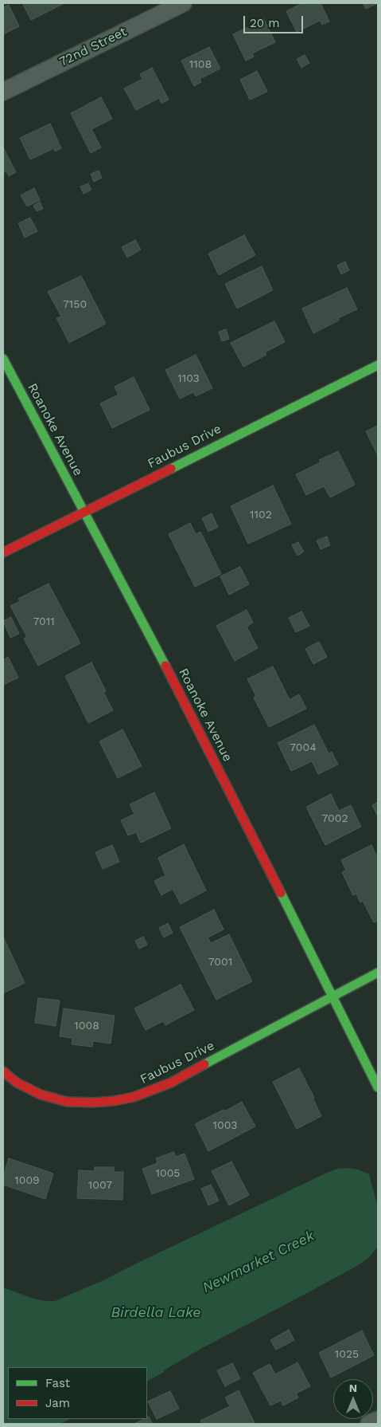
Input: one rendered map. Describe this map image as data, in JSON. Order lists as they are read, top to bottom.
{
  "streets": {
    "street": ["72nd Street", "Roanoke Avenue", "Faubus Drive"]
  },
  "crossings": [
    ["Roanoke Avenue", "Faubus Drive"]
  ],
  "water": ["Newmarket Creek", "Birdella Lake"],
  "house_numbers": [
    "1108",
    "7150",
    "1103",
    "1102",
    "7011",
    "7004",
    "7002",
    "7001",
    "1008",
    "1003",
    "1005",
    "1009",
    "1007",
    "1025"
  ],
  "legend": ["Fast", "Jam"],
  "scale_bar": "20 m",
  "north": "top"
}
